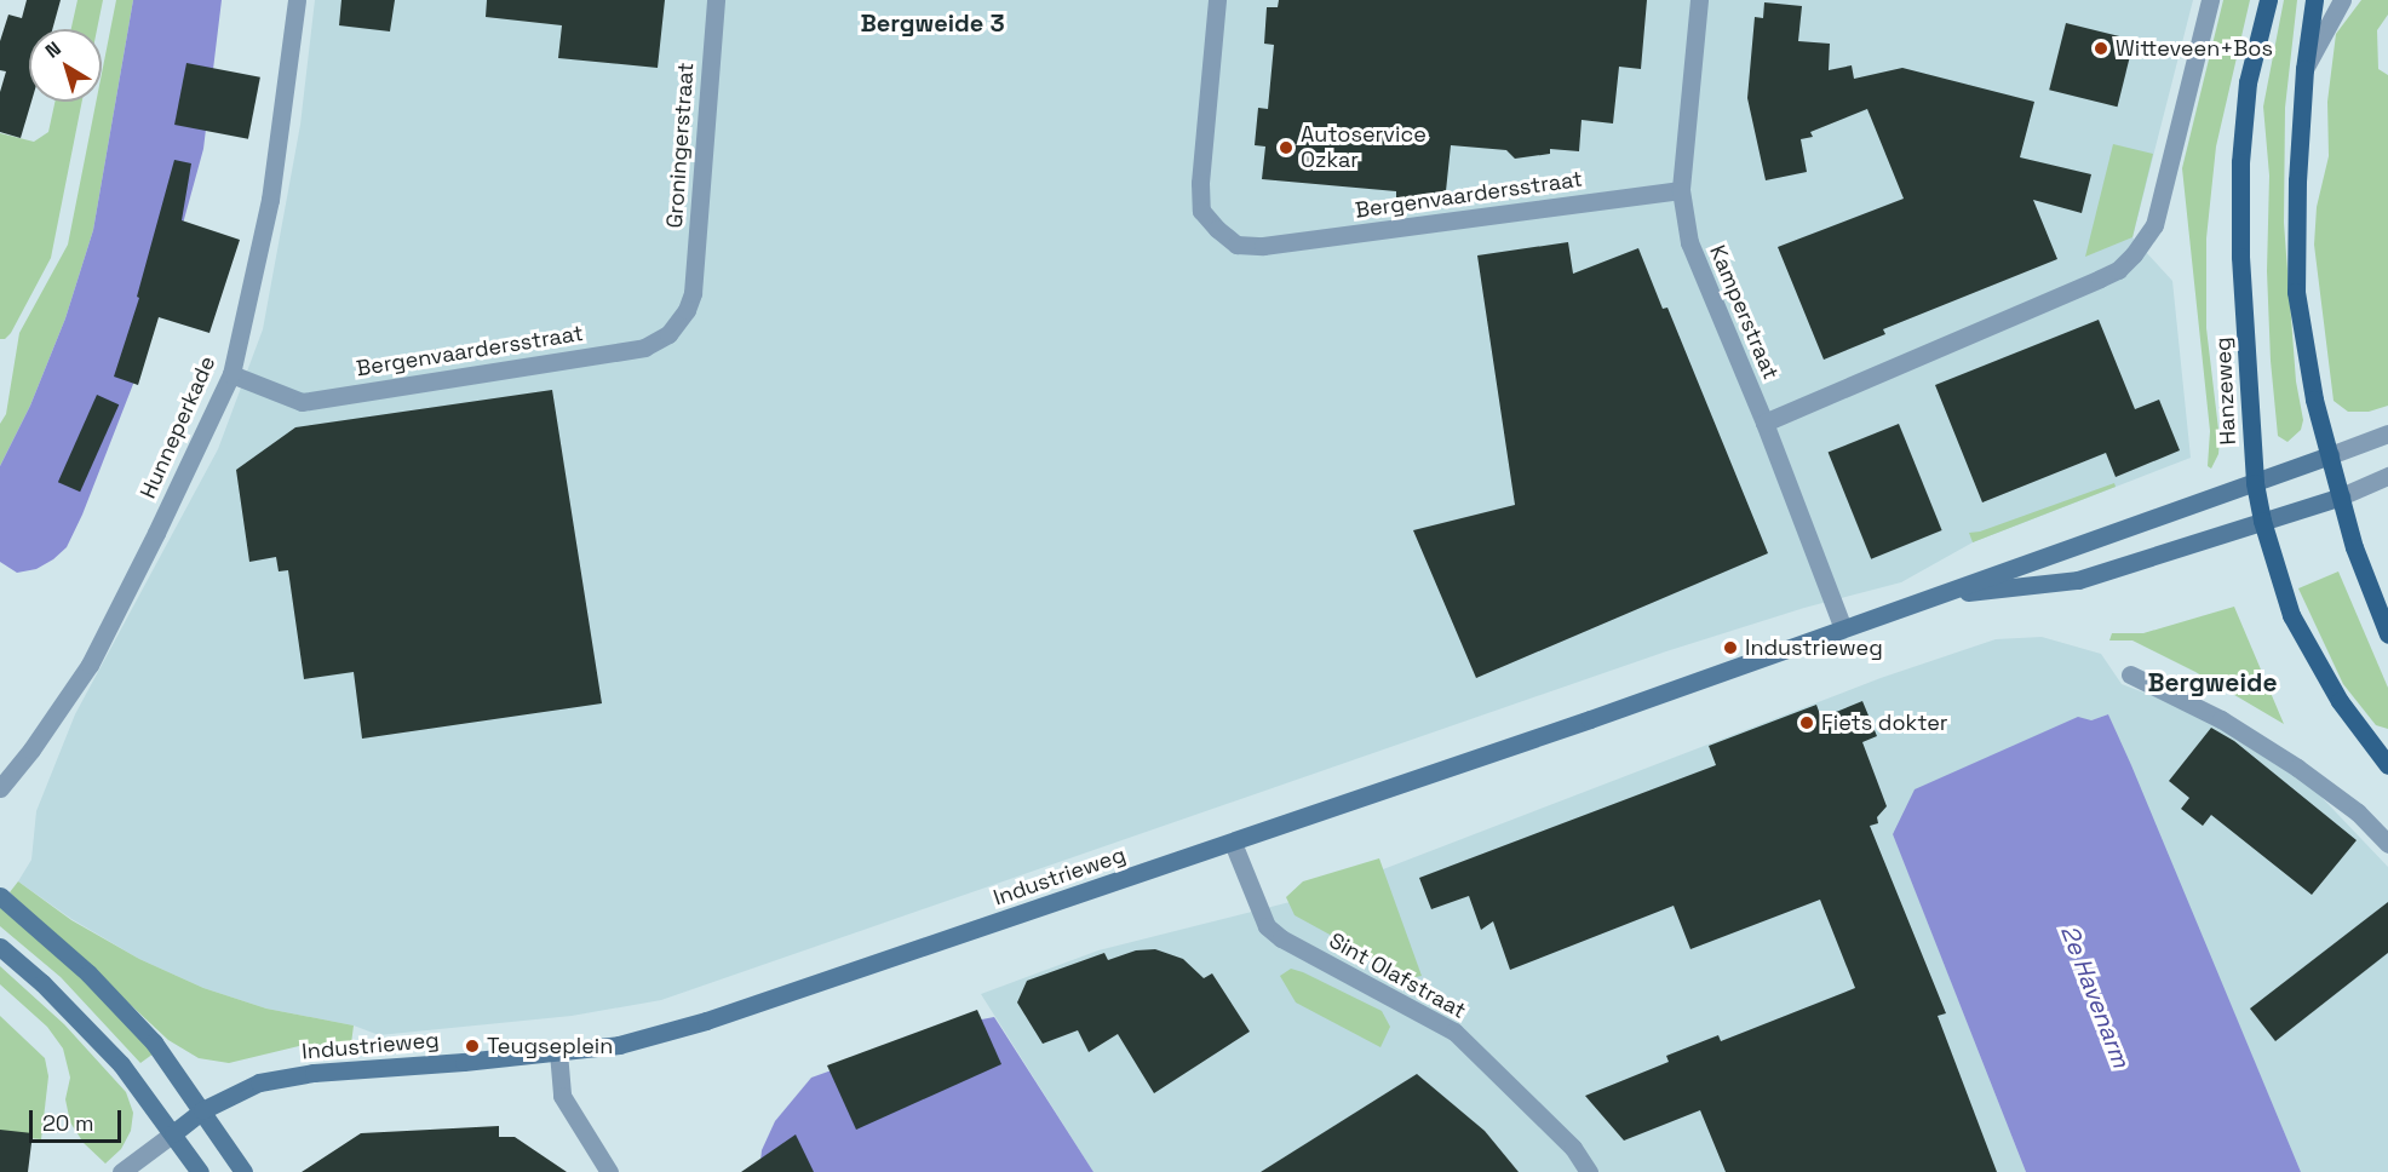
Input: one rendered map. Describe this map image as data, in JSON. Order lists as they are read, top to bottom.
{
  "streets": {
    "main road": ["Hanzeweg"],
    "street": [
      "Groningerstraat",
      "Bergenvaardersstraat",
      "Kamperstraat",
      "Hunneperkade",
      "Industrieweg",
      "Sint Olafstraat"
    ]
  },
  "crossings": [
    ["Groningerstraat", "Bergenvaardersstraat"],
    ["Bergenvaardersstraat", "Kamperstraat"],
    ["Bergenvaardersstraat", "Hunneperkade"],
    ["Kamperstraat", "Industrieweg"],
    ["Hanzeweg", "Industrieweg"],
    ["Industrieweg", "Sint Olafstraat"]
  ],
  "districts": ["Bergweide 3", "Bergweide"],
  "water": ["2e Havenarm"],
  "places": [
    "Witteveen+Bos",
    "Autoservice Ozkar",
    "Industrieweg",
    "Fiets dokter",
    "Teugseplein"
  ],
  "scale_bar": "20 m",
  "north": "top left"
}
